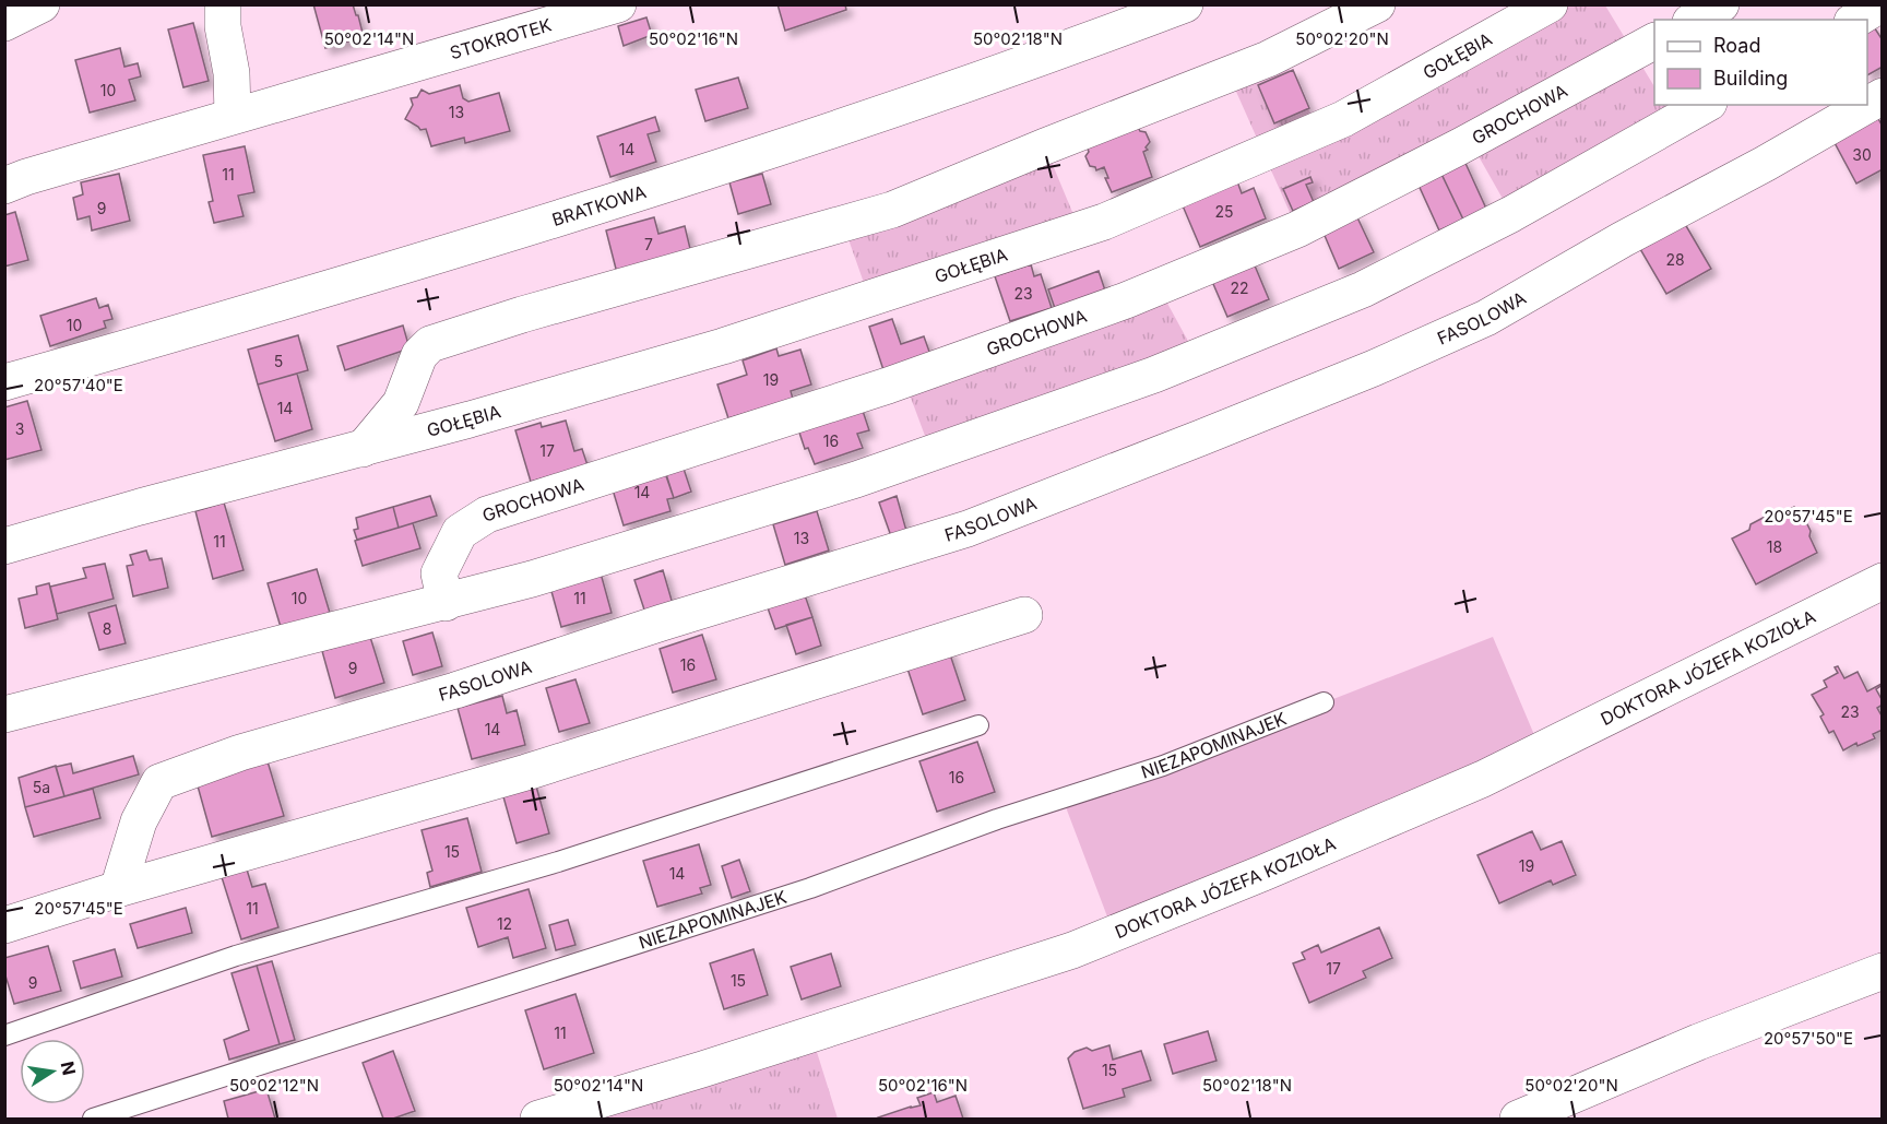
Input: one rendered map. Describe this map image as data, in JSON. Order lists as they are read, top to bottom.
{
  "streets": {
    "street": [
      "STOKROTEK",
      "GOŁĘBIA",
      "GROCHOWA",
      "BRATKOWA",
      "FASOLOWA",
      "DOKTORA JÓZEFA KOZIOŁA"
    ],
    "lane": ["NIEZAPOMINAJEK"]
  },
  "house_numbers": [
    "10",
    "13",
    "14",
    "30",
    "11",
    "9",
    "25",
    "7",
    "28",
    "22",
    "23",
    "10",
    "5",
    "19",
    "14",
    "3",
    "16",
    "17",
    "14",
    "13",
    "11",
    "18",
    "10",
    "11",
    "8",
    "16",
    "9",
    "23",
    "14",
    "16",
    "5a",
    "15",
    "19",
    "14",
    "11",
    "12",
    "17",
    "15",
    "9",
    "11",
    "15"
  ],
  "legend": ["Road", "Building"],
  "north": "right",
  "coordinates": [
    "50°02'14\"N",
    "50°02'16\"N",
    "50°02'18\"N",
    "50°02'20\"N",
    "20°57'40\"E",
    "20°57'45\"E",
    "20°57'50\"E",
    "50°02'12\"N"
  ]
}
